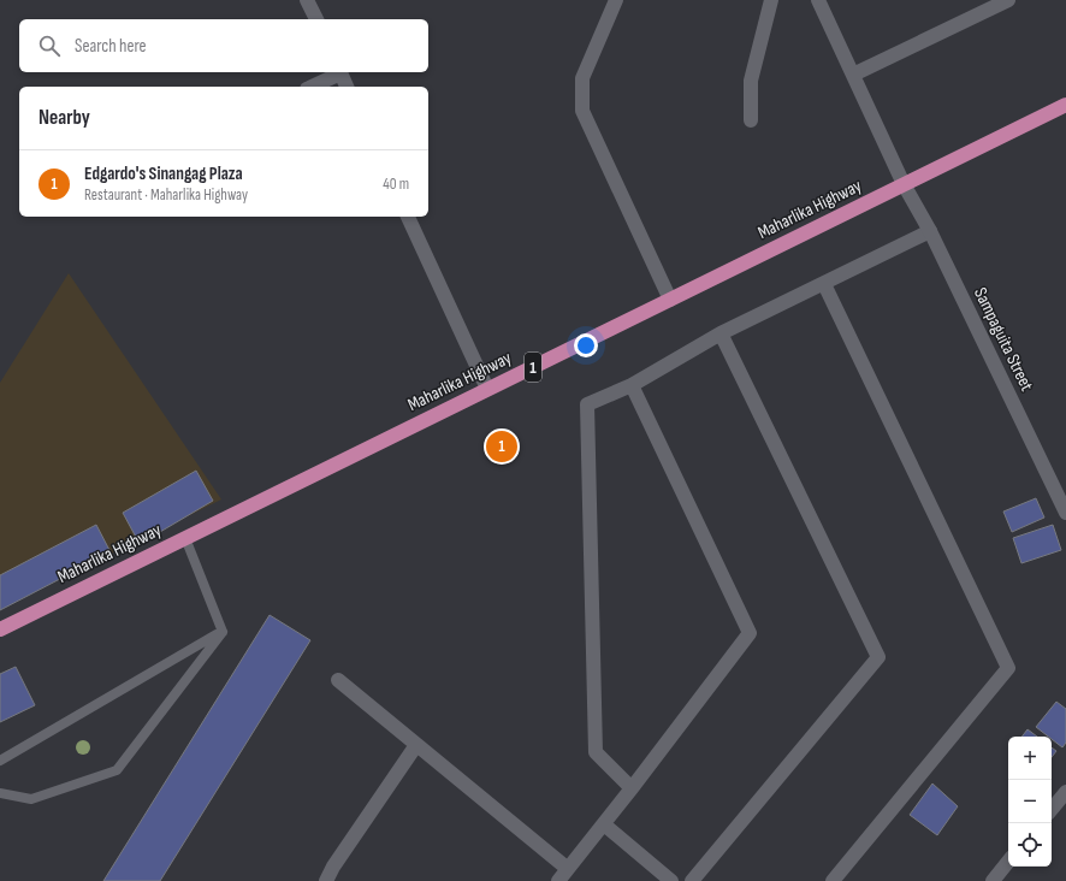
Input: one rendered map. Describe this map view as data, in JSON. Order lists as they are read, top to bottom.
{
  "streets": {
    "highway": ["Maharlika Highway", "1"],
    "street": ["Sampaguita Street"]
  },
  "crossings": [
    ["Maharlika Highway", "Sampaguita Street"]
  ],
  "page": {
    "search": "Search here",
    "heading": "Nearby",
    "list": [
      {
        "mark": "1",
        "name": "Edgardo's Sinangag Plaza",
        "note": "Restaurant · Maharlika Highway",
        "value": "40 m"
      }
    ],
    "pins": "1",
    "map_buttons": ["+", "−"]
  }
}
